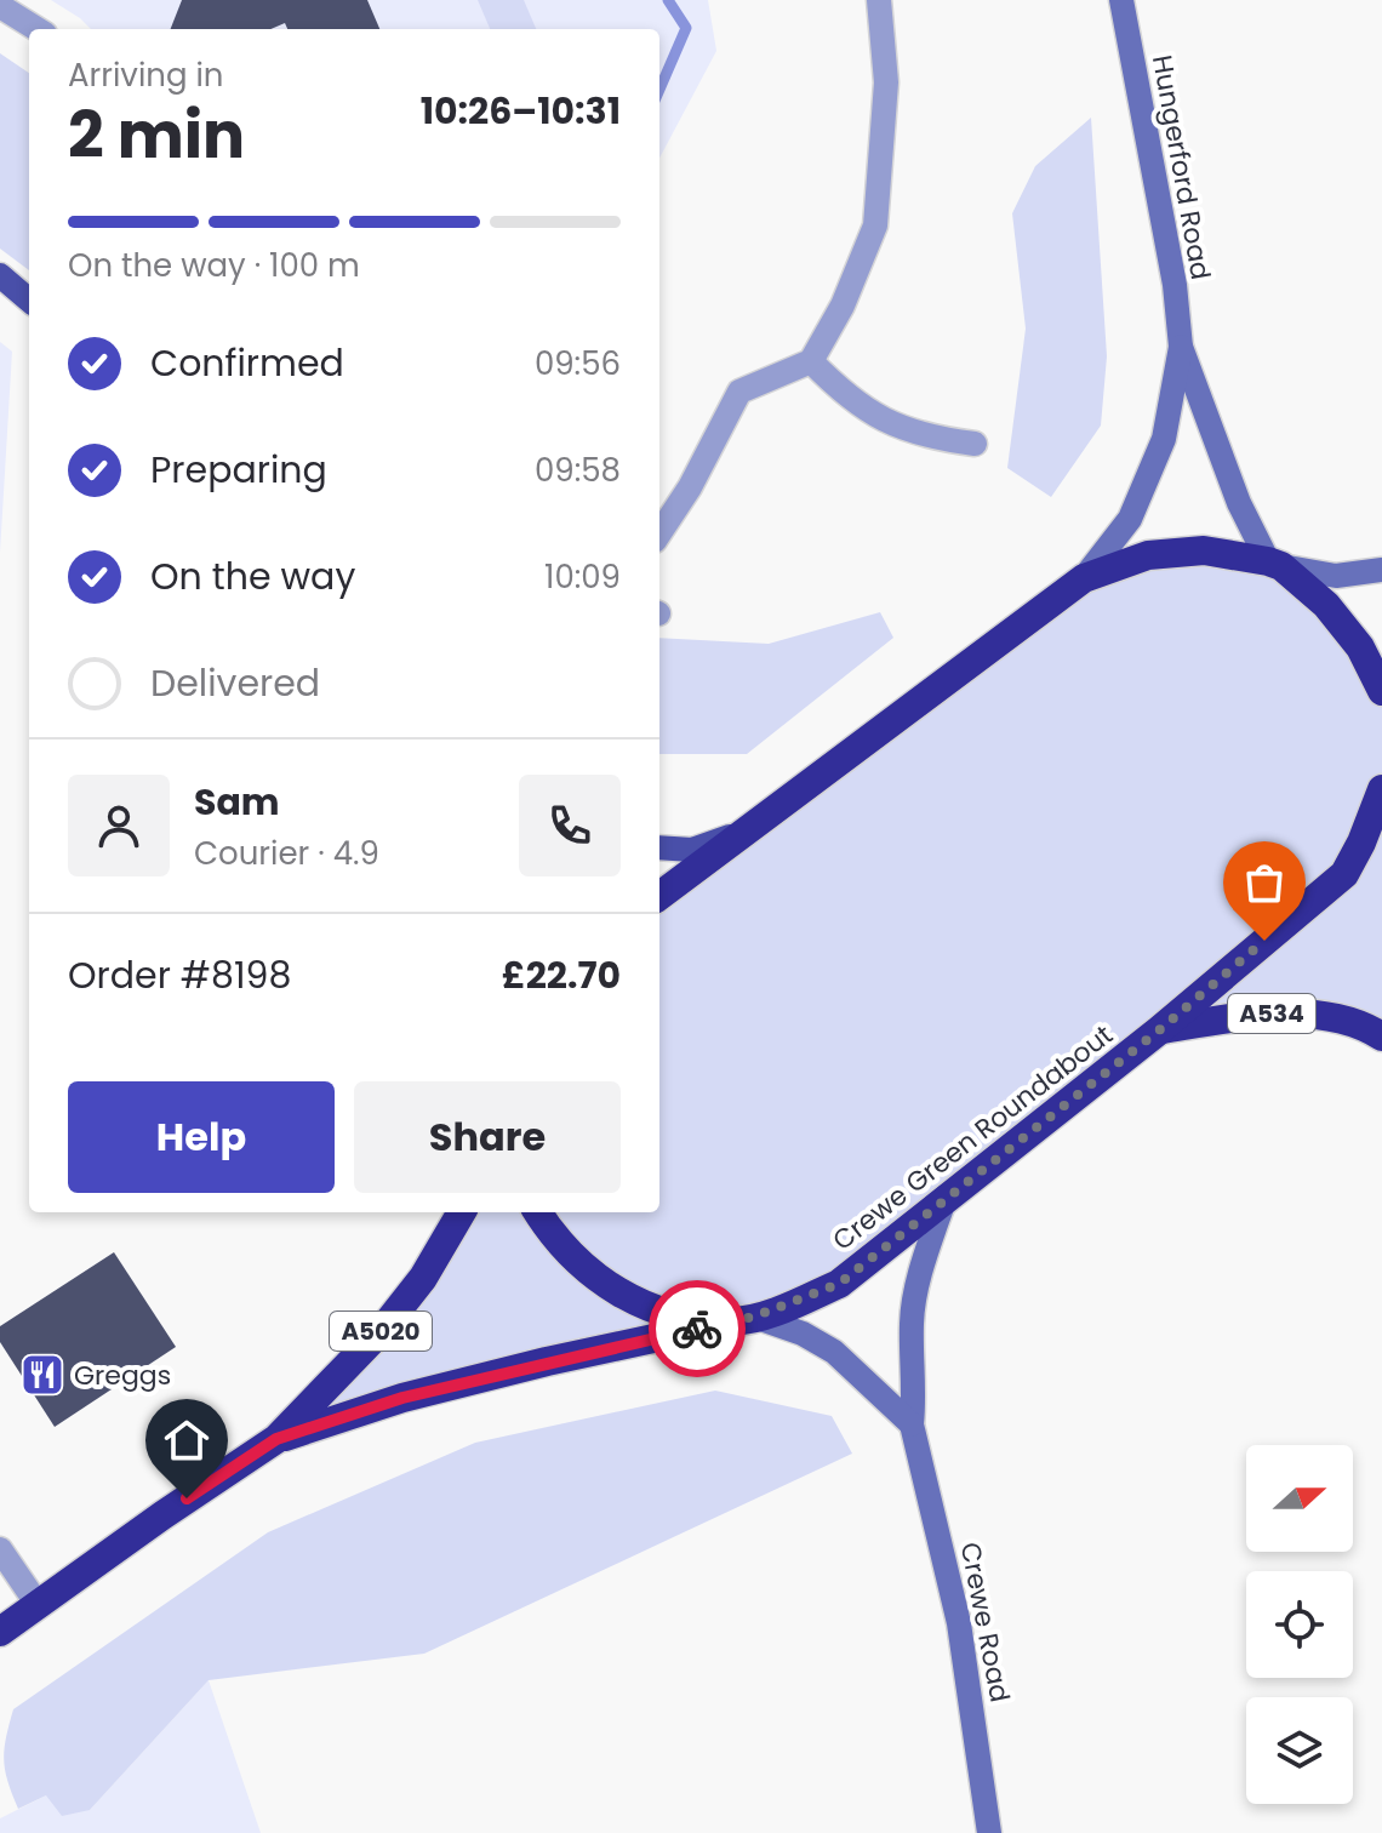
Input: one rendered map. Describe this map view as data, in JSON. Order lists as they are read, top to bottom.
{
  "streets": {
    "highway": ["A534", "Crewe Green Roundabout", "A5020"],
    "street": ["Hungerford Road", "Crewe Road"]
  },
  "crossings": [
    ["A534", "Crewe Green Roundabout"],
    ["Crewe Green Roundabout", "A5020"],
    ["Crewe Green Roundabout", "Crewe Road"]
  ],
  "places": {
    "restaurant": ["Greggs"]
  },
  "north": "right",
  "page": {
    "heading": ["2 min", "Arriving in", "10:26–10:31"],
    "panel": [
      "Sam",
      "Courier · 4.9",
      "Order #8198",
      "£22.70"
    ],
    "bar": "On the way · 100 m",
    "list": [
      ["Confirmed", "09:56"],
      ["Preparing", "09:58"],
      ["On the way", "10:09"],
      "Delivered"
    ],
    "buttons": ["Help", "Share"]
  }
}
